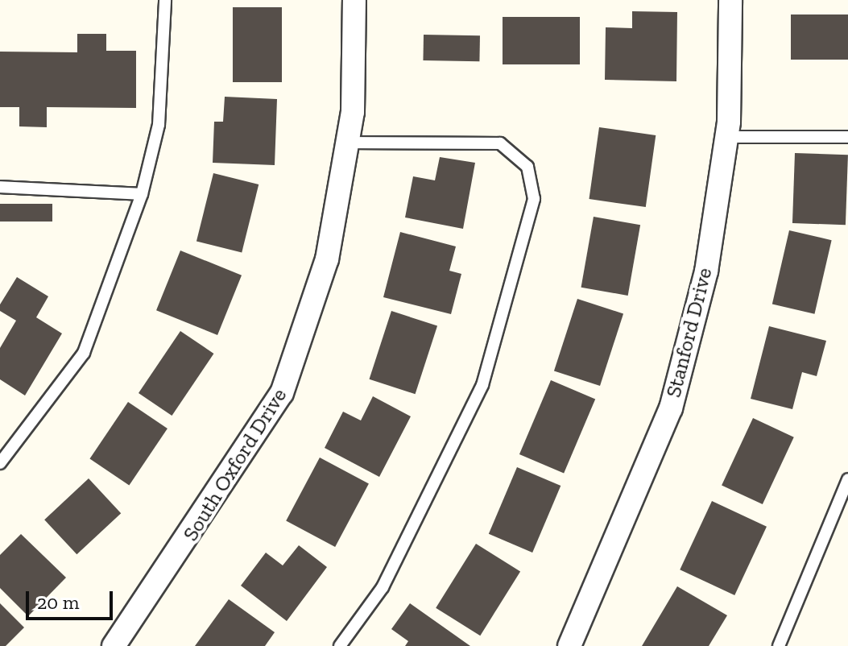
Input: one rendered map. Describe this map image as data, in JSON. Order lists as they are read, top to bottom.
{
  "streets": {
    "street": ["Stanford Drive", "South Oxford Drive"]
  },
  "scale_bar": "20 m"
}
